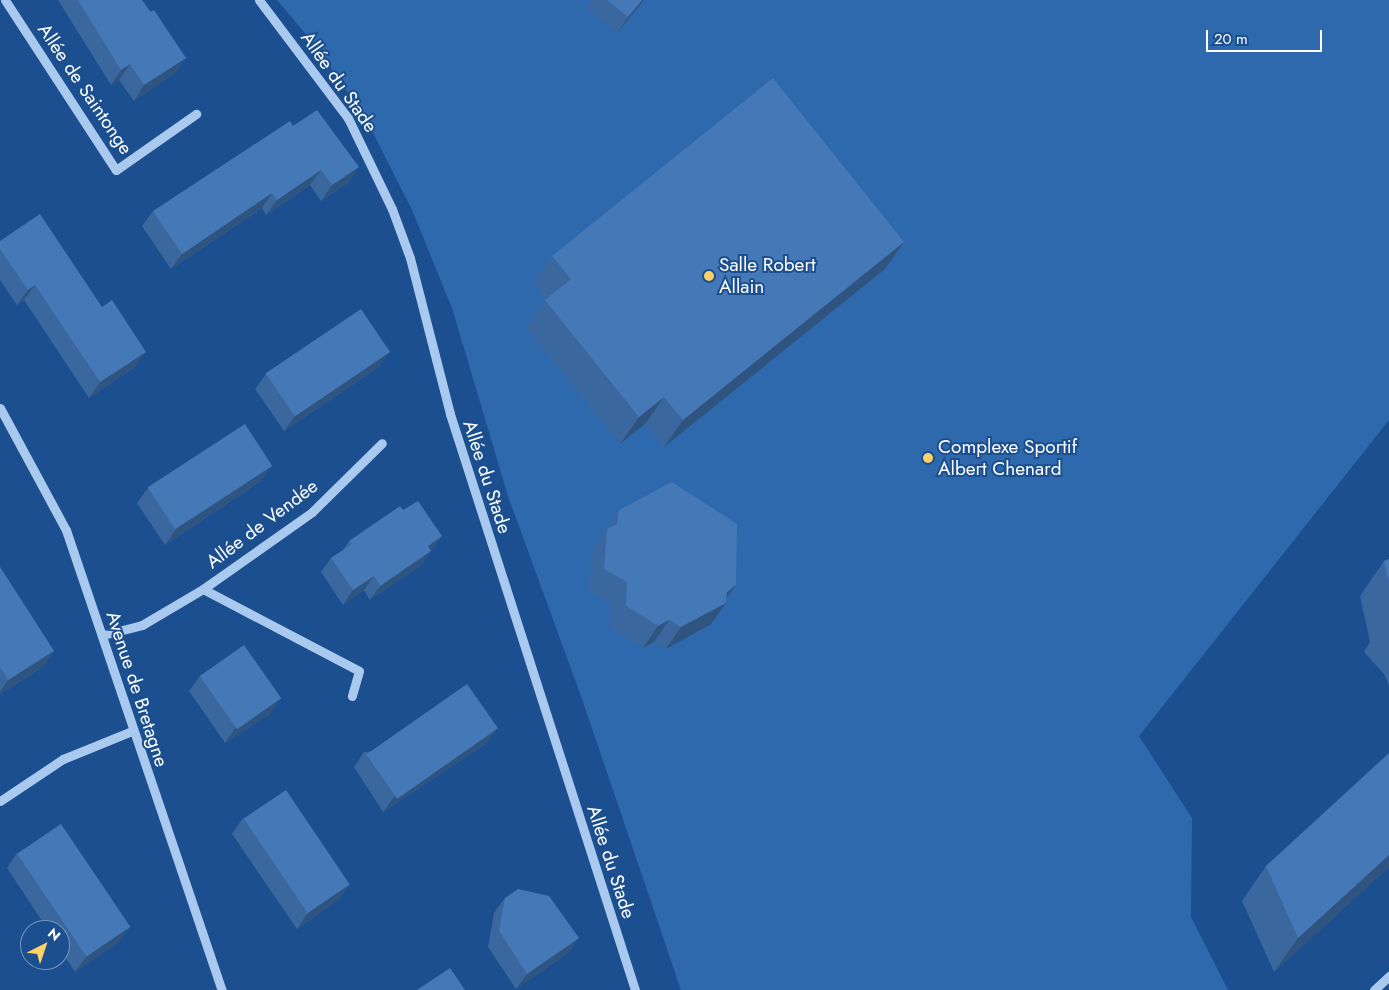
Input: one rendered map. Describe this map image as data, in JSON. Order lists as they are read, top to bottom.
{
  "streets": {
    "street": [
      "Allée du Stade",
      "Allée de Saintonge",
      "Allée de Vendée",
      "Avenue de Bretagne"
    ]
  },
  "crossings": [
    ["Allée de Vendée", "Avenue de Bretagne"]
  ],
  "places": ["Salle Robert Allain", "Complexe Sportif Albert Chenard"],
  "scale_bar": "20 m",
  "north": "top right"
}
